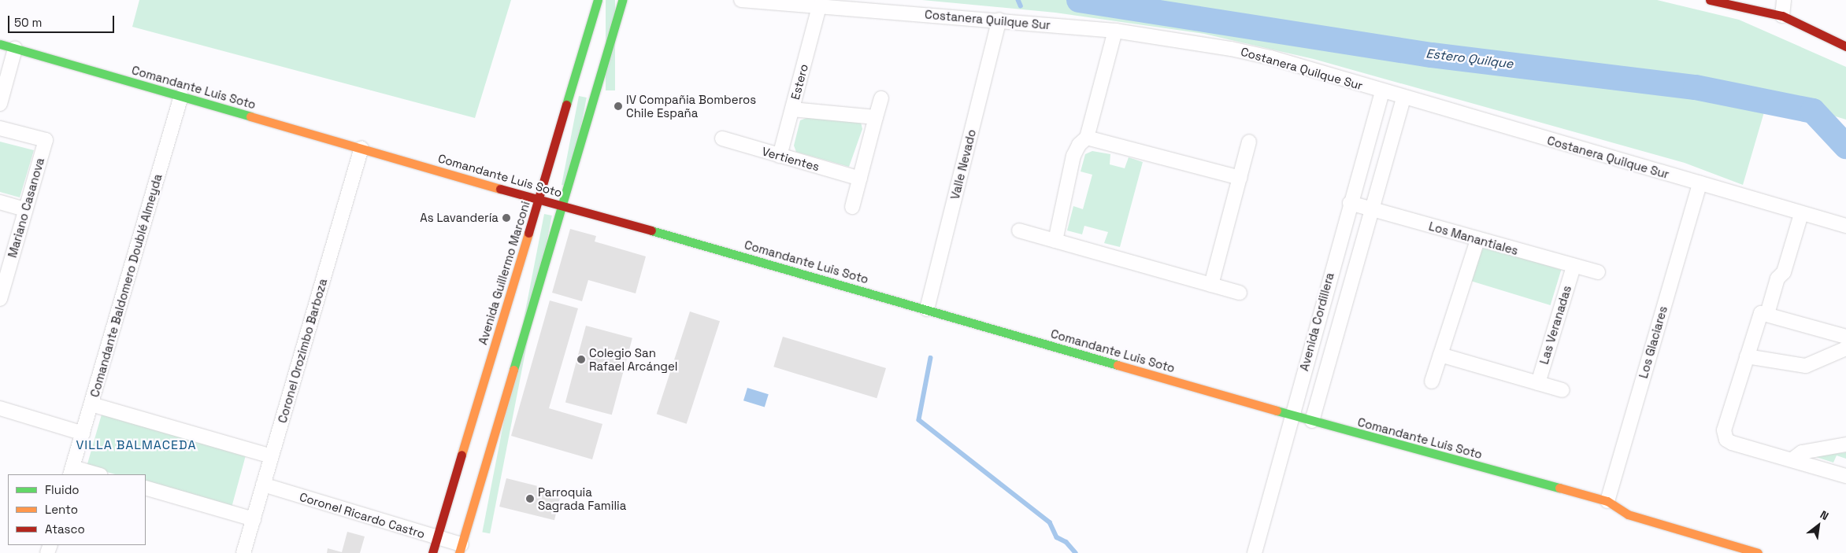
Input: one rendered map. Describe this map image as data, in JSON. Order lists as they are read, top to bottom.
{
  "streets": {
    "street": [
      "Costanera Quilque Sur",
      "Estero",
      "Comandante Luis Soto",
      "Vertientes",
      "Valle Nevado",
      "Mariano Casanova",
      "Los Manantiales",
      "Avenida Guillermo Marconi",
      "Comandante Baldomero Doublé Almeyda",
      "Avenida Cordillera",
      "Las Veranadas",
      "Los Glaciares",
      "Coronel Orozimbo Barboza",
      "Coronel Ricardo Castro"
    ]
  },
  "crossings": [
    ["Costanera Quilque Sur", "Estero"],
    ["Costanera Quilque Sur", "Valle Nevado"],
    ["Costanera Quilque Sur", "Avenida Cordillera"],
    ["Costanera Quilque Sur", "Los Glaciares"],
    ["Estero", "Vertientes"],
    ["Comandante Luis Soto", "Valle Nevado"],
    ["Comandante Luis Soto", "Avenida Guillermo Marconi"],
    ["Comandante Luis Soto", "Comandante Baldomero Doublé Almeyda"],
    ["Comandante Luis Soto", "Avenida Cordillera"],
    ["Comandante Luis Soto", "Los Glaciares"],
    ["Comandante Luis Soto", "Coronel Orozimbo Barboza"],
    ["Los Manantiales", "Avenida Cordillera"],
    ["Los Manantiales", "Las Veranadas"],
    ["Avenida Guillermo Marconi", "Coronel Ricardo Castro"],
    ["Coronel Orozimbo Barboza", "Coronel Ricardo Castro"]
  ],
  "districts": ["VILLA BALMACEDA"],
  "water": ["Estero Quilque"],
  "places": [
    "IV Compañia Bomberos Chile España",
    "As Lavandería",
    "Colegio San Rafael Arcángel",
    "Parroquia Sagrada Familia"
  ],
  "legend": ["Fluido", "Lento", "Atasco"],
  "scale_bar": "50 m",
  "north": "top right"
}
